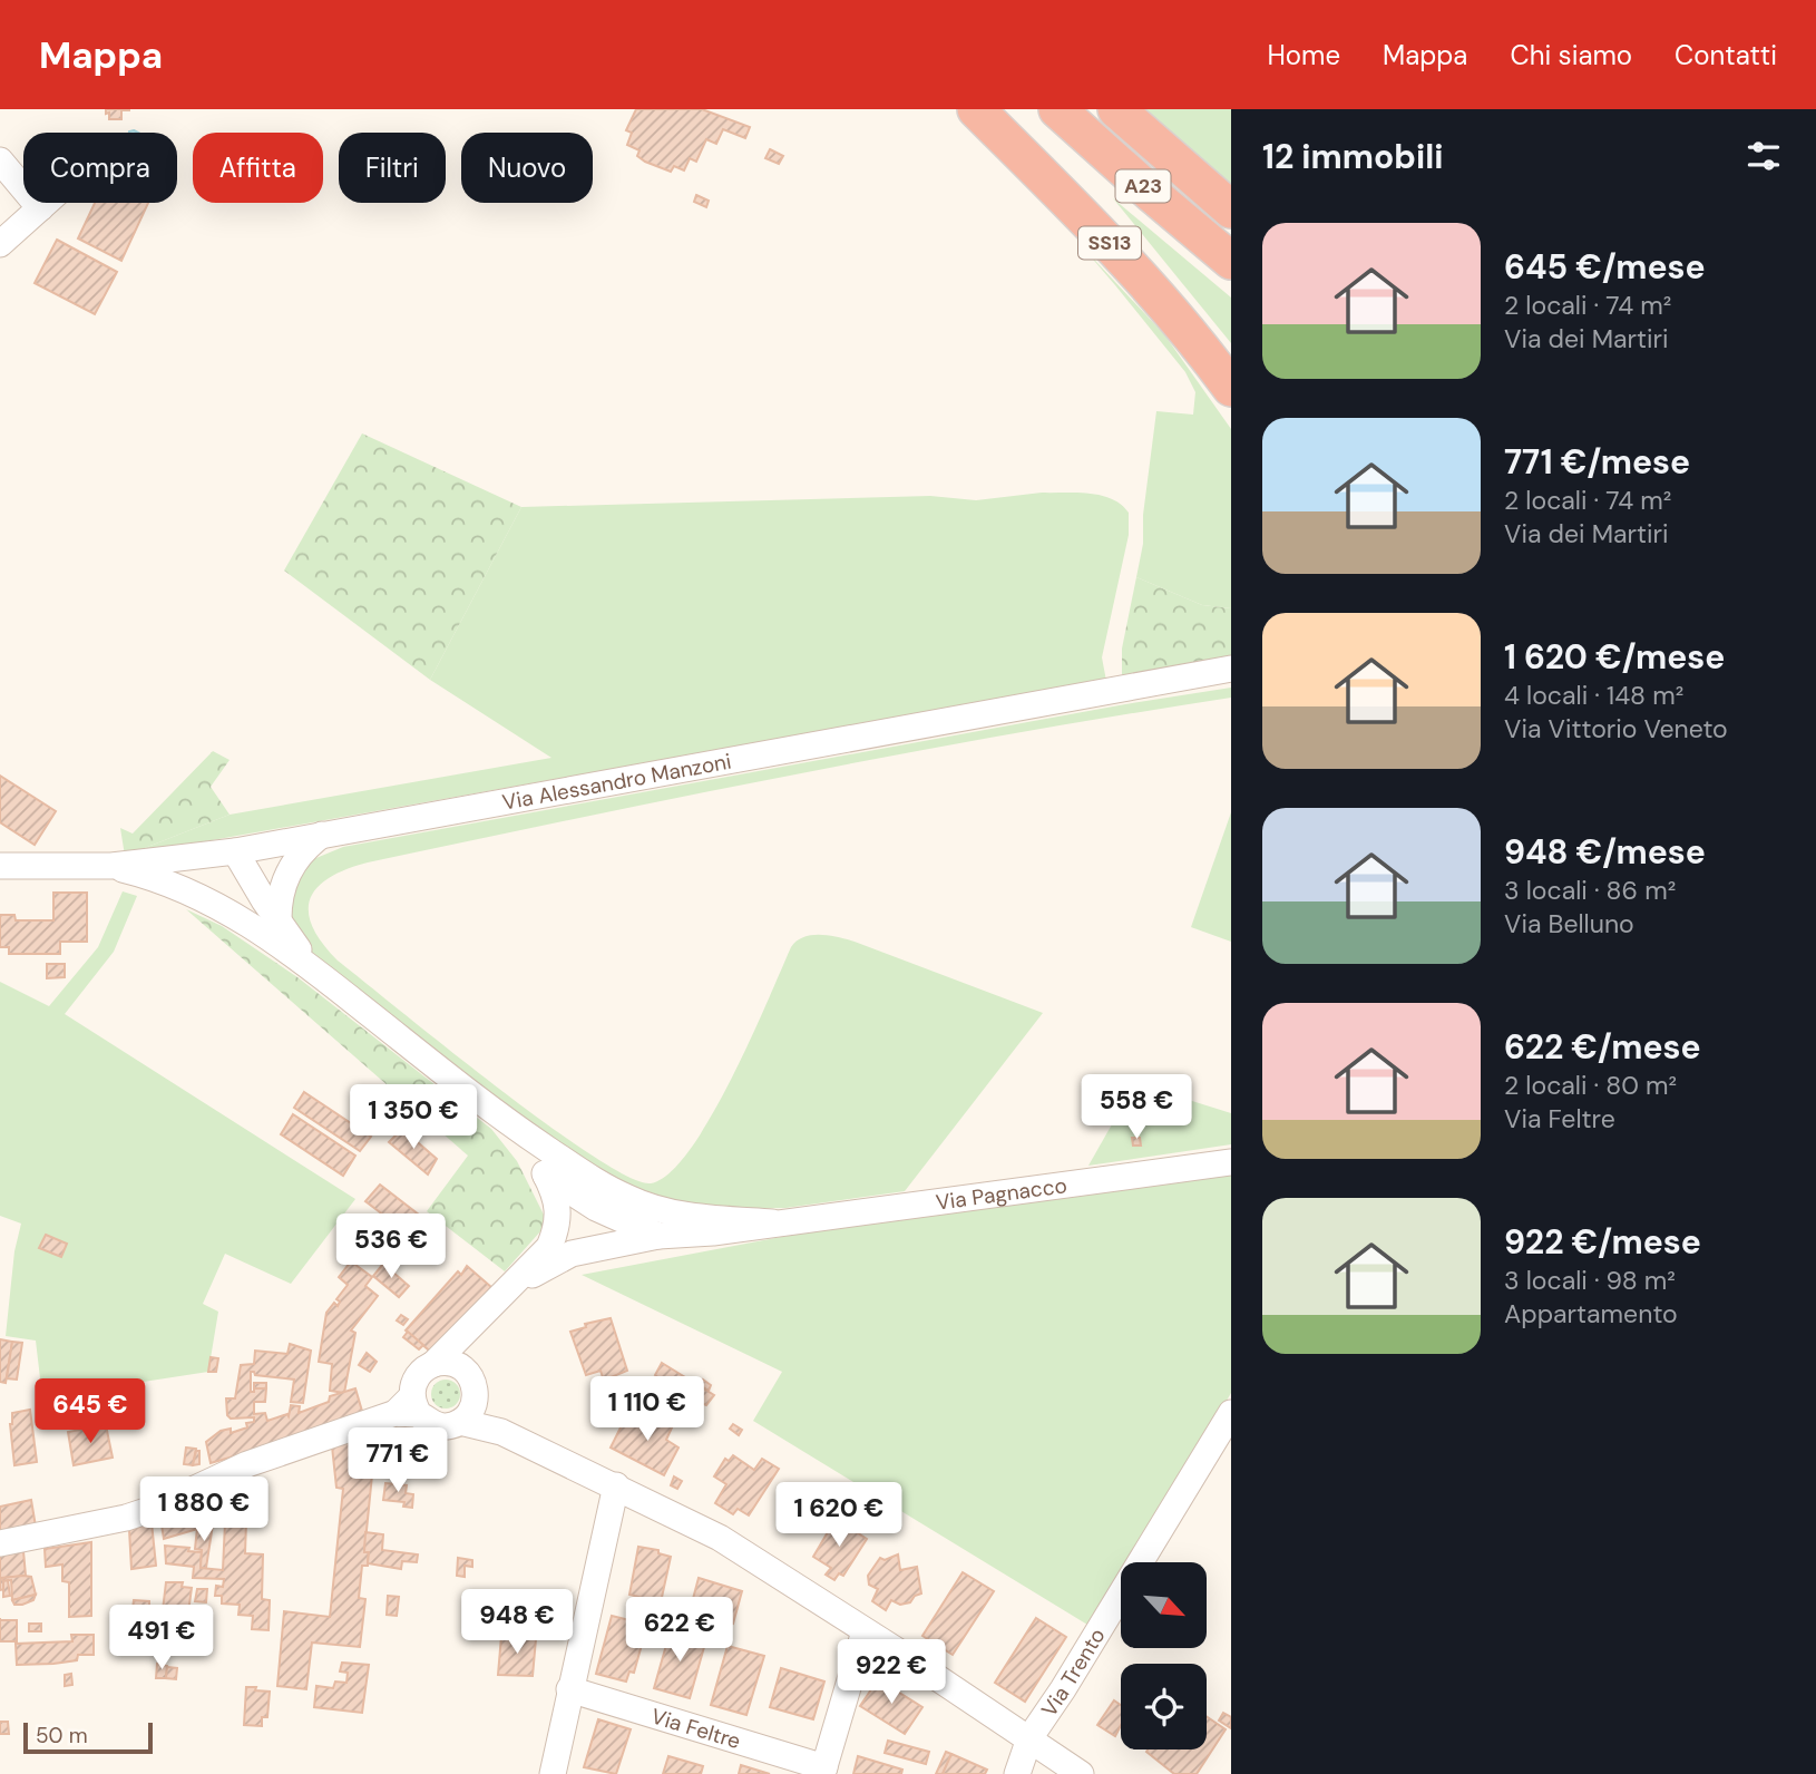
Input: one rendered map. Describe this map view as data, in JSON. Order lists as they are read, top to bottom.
{
  "streets": {
    "highway": ["A23", "SS13"],
    "street": [
      "Via Alessandro Manzoni",
      "Via Pagnacco",
      "Via Trento",
      "Via Feltre"
    ]
  },
  "crossings": [
    ["Via Alessandro Manzoni", "Via Pagnacco"]
  ],
  "scale_bar": "50 m",
  "north": "bottom right",
  "page": {
    "header": "Mappa",
    "nav": [
      "Home",
      "Mappa",
      "Chi siamo",
      "Contatti"
    ],
    "heading": "12 immobili",
    "chip": [
      "Compra",
      "Affitta",
      "Filtri",
      "Nuovo"
    ],
    "list": [
      {
        "name": "645 €/mese",
        "note": "2 locali · 74 m² · Via dei Martiri"
      },
      {
        "name": "771 €/mese",
        "note": "2 locali · 74 m² · Via dei Martiri"
      },
      {
        "name": "1 620 €/mese",
        "note": "4 locali · 148 m² · Via Vittorio Veneto"
      },
      {
        "name": "948 €/mese",
        "note": "3 locali · 86 m² · Via Belluno"
      },
      {
        "name": "622 €/mese",
        "note": "2 locali · 80 m² · Via Feltre"
      },
      {
        "name": "922 €/mese",
        "note": "3 locali · 98 m² · Appartamento"
      }
    ],
    "price": [
      "558 €",
      "1 350 €",
      "536 €",
      "1 110 €",
      "645 €",
      "771 €",
      "1 880 €",
      "1 620 €",
      "948 €",
      "622 €",
      "491 €",
      "922 €"
    ],
    "scale": "50 m"
  }
}
